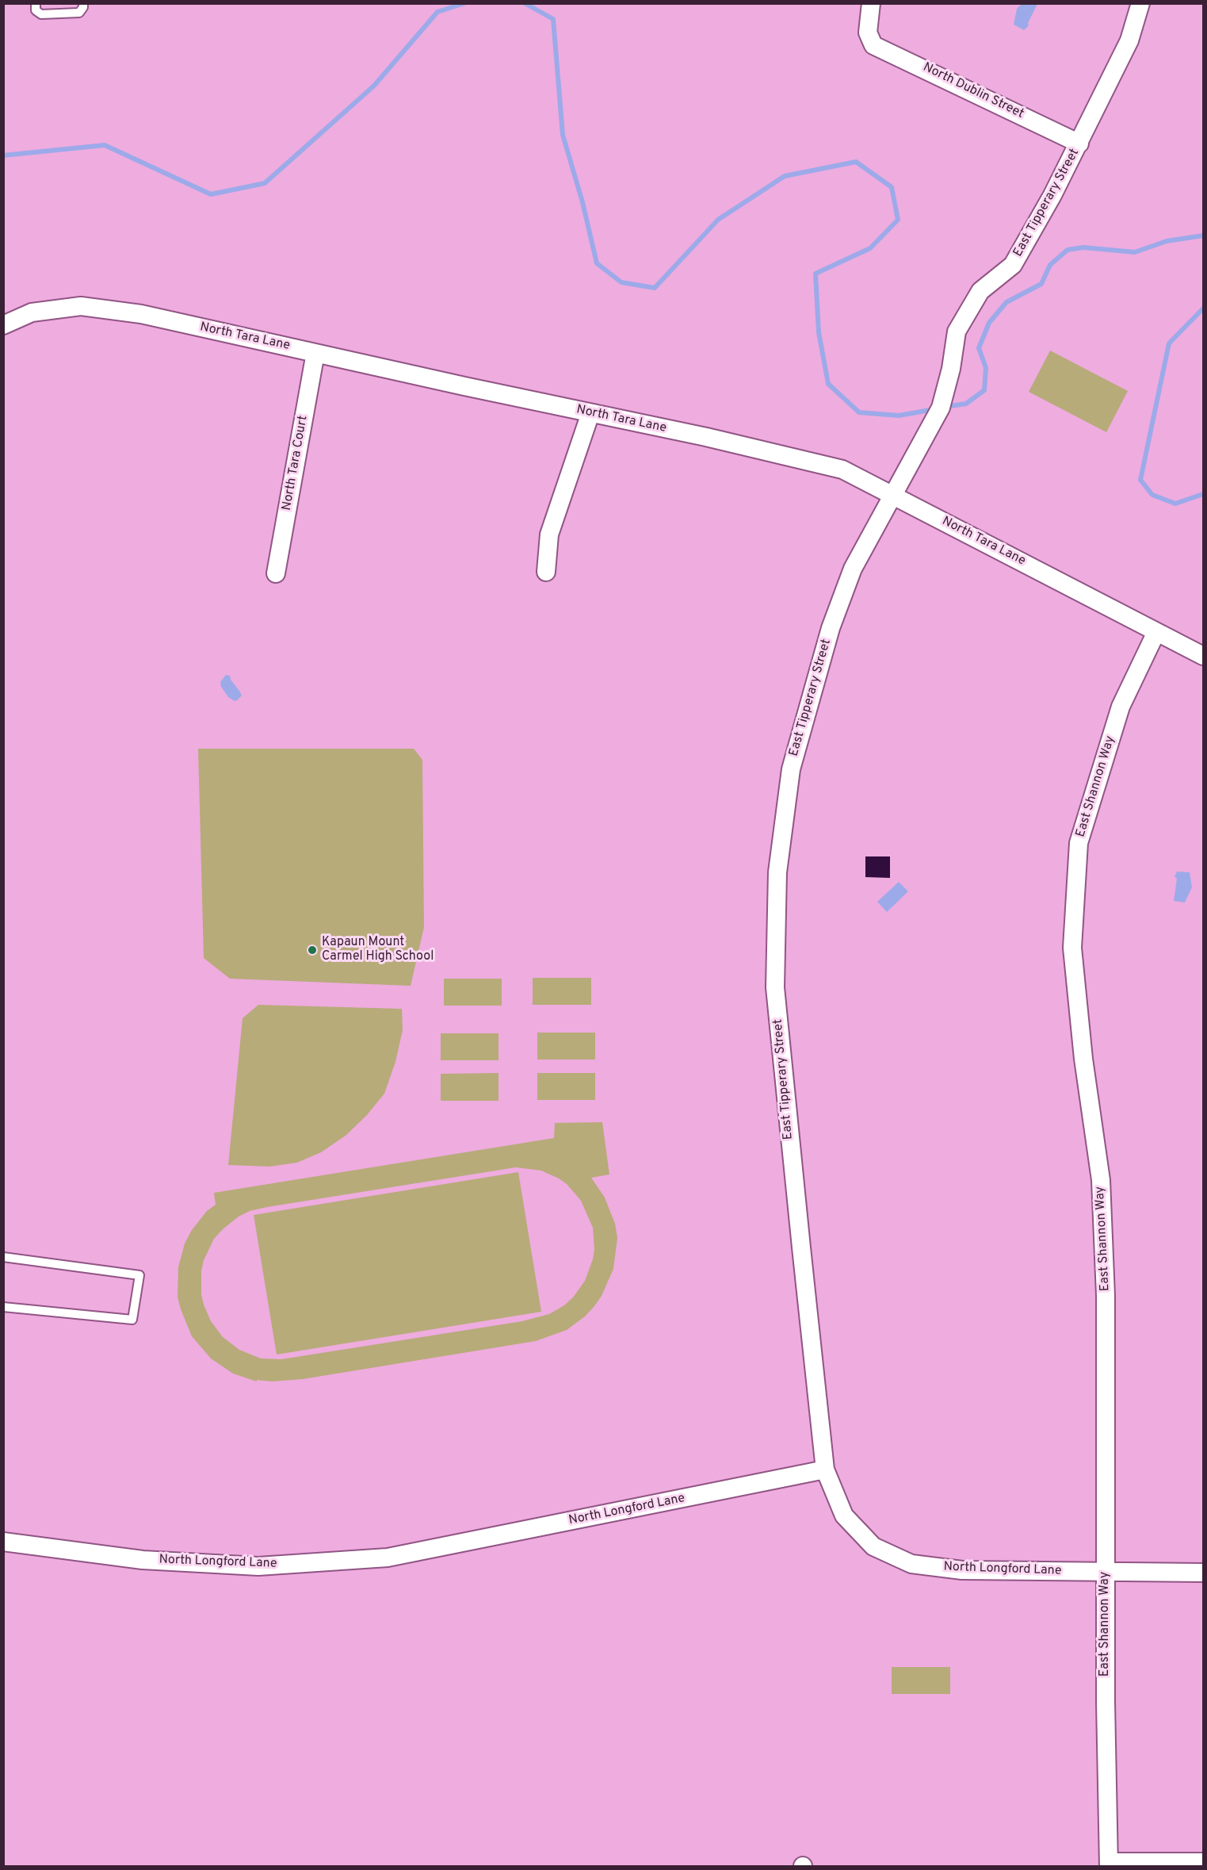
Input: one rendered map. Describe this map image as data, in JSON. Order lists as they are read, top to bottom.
{
  "streets": {
    "street": [
      "North Dublin Street",
      "East Tipperary Street",
      "North Tara Lane",
      "North Tara Court",
      "East Shannon Way",
      "North Longford Lane"
    ]
  },
  "crossings": [
    ["North Dublin Street", "East Tipperary Street"],
    ["East Tipperary Street", "North Tara Lane"],
    ["East Tipperary Street", "North Longford Lane"],
    ["North Tara Lane", "North Tara Court"],
    ["North Tara Lane", "East Shannon Way"],
    ["East Shannon Way", "North Longford Lane"]
  ],
  "places": ["Kapaun Mount Carmel High School"]
}
